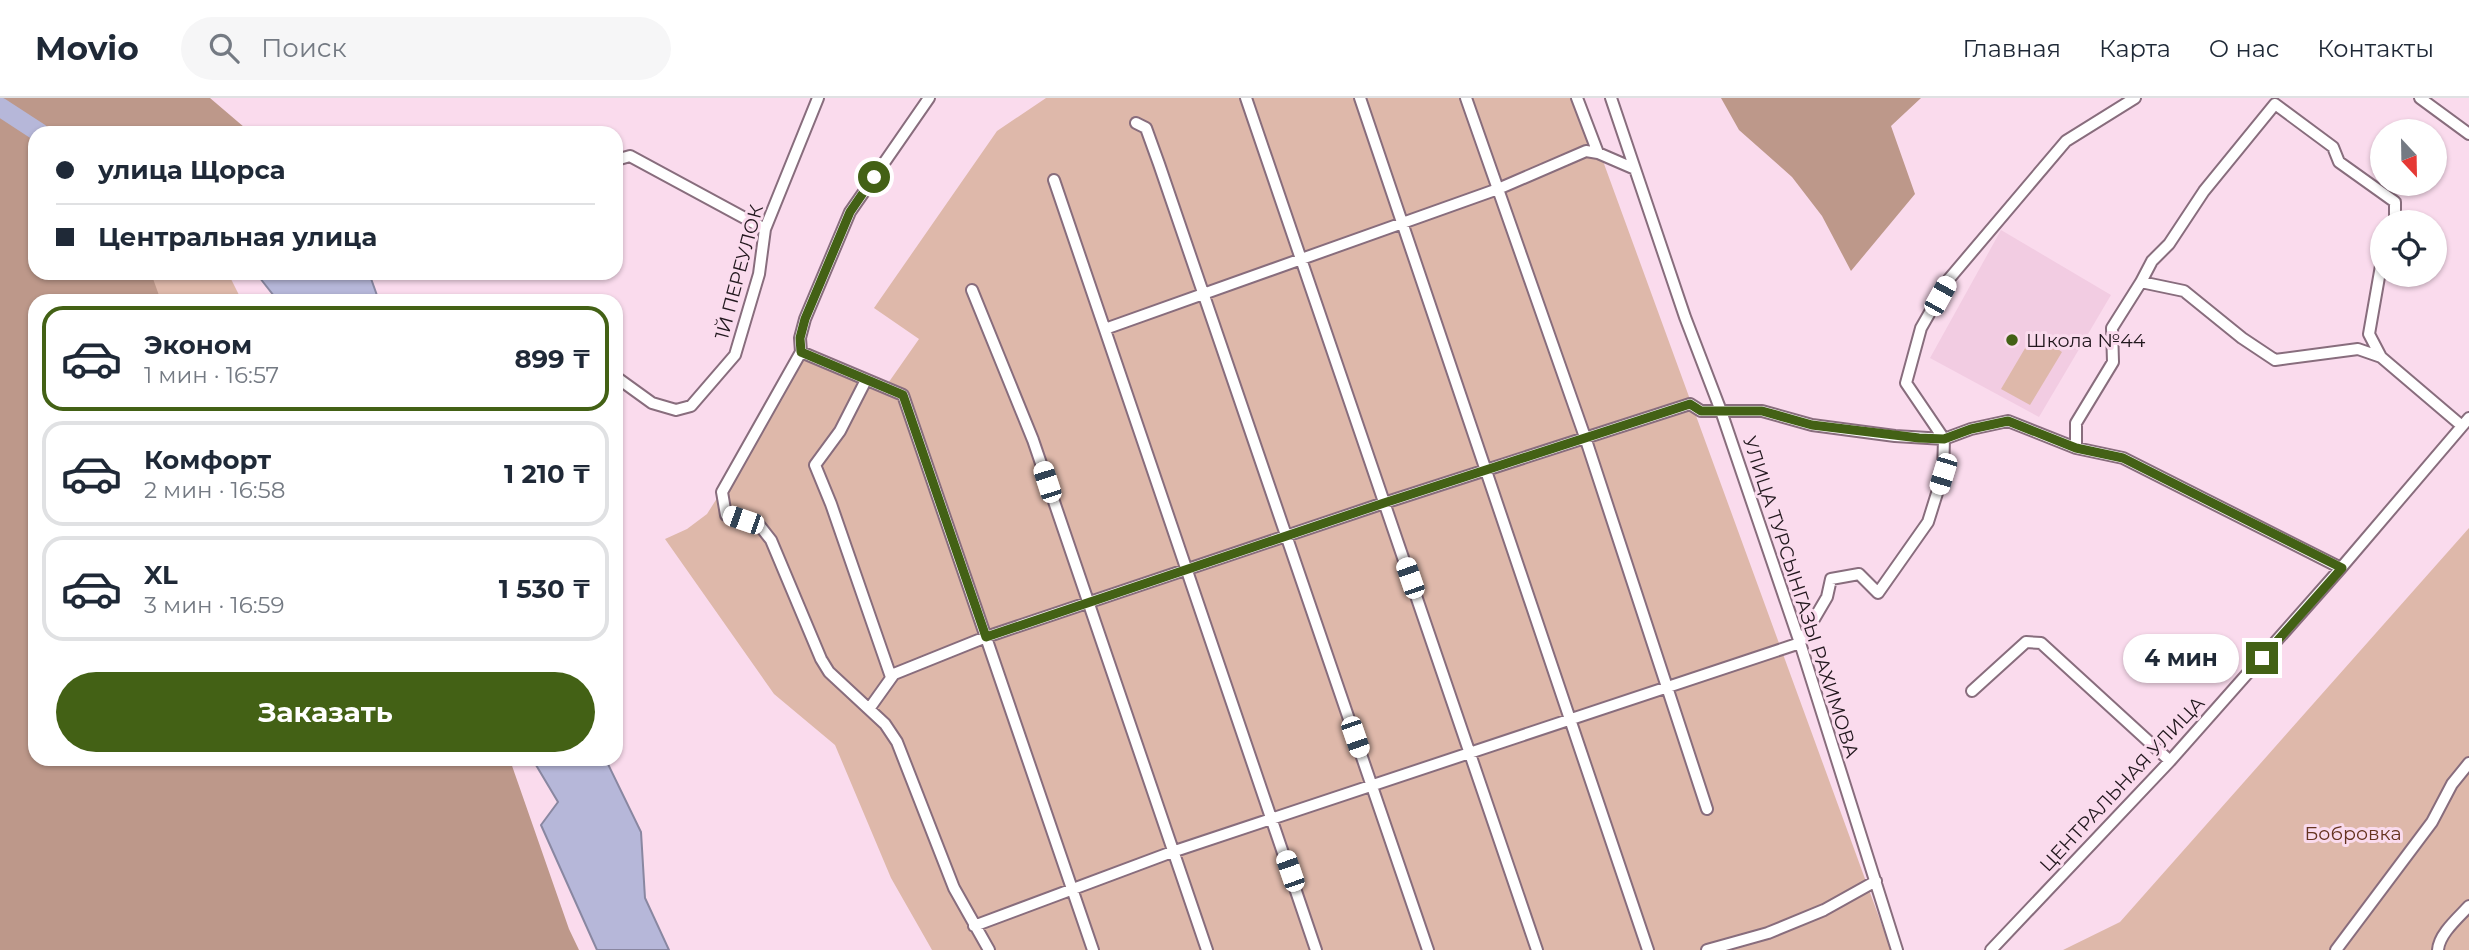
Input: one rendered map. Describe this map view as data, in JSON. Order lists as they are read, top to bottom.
{
  "streets": {
    "street": ["1Й ПЕРЕУЛОК", "УЛИЦА ТУРСЫНГАЗЫ РАХИМОВА", "ЦЕНТРАЛЬНАЯ УЛИЦА"]
  },
  "parks": ["Бобровка"],
  "places": ["Школа №44"],
  "north": "bottom",
  "page": {
    "header": "Movio",
    "search": "Поиск",
    "nav": [
      "Главная",
      "Карта",
      "О нас",
      "Контакты"
    ],
    "banner": ["улица Щорса", "Центральная улица"],
    "list": [
      {
        "name": "Эконом",
        "note": "1 мин · 16:57",
        "value": "899 ₸"
      },
      {
        "name": "Комфорт",
        "note": "2 мин · 16:58",
        "value": "1 210 ₸"
      },
      {
        "name": "XL",
        "note": "3 мин · 16:59",
        "value": "1 530 ₸"
      }
    ],
    "bubble": "4 мин",
    "buttons": "Заказать"
  }
}
